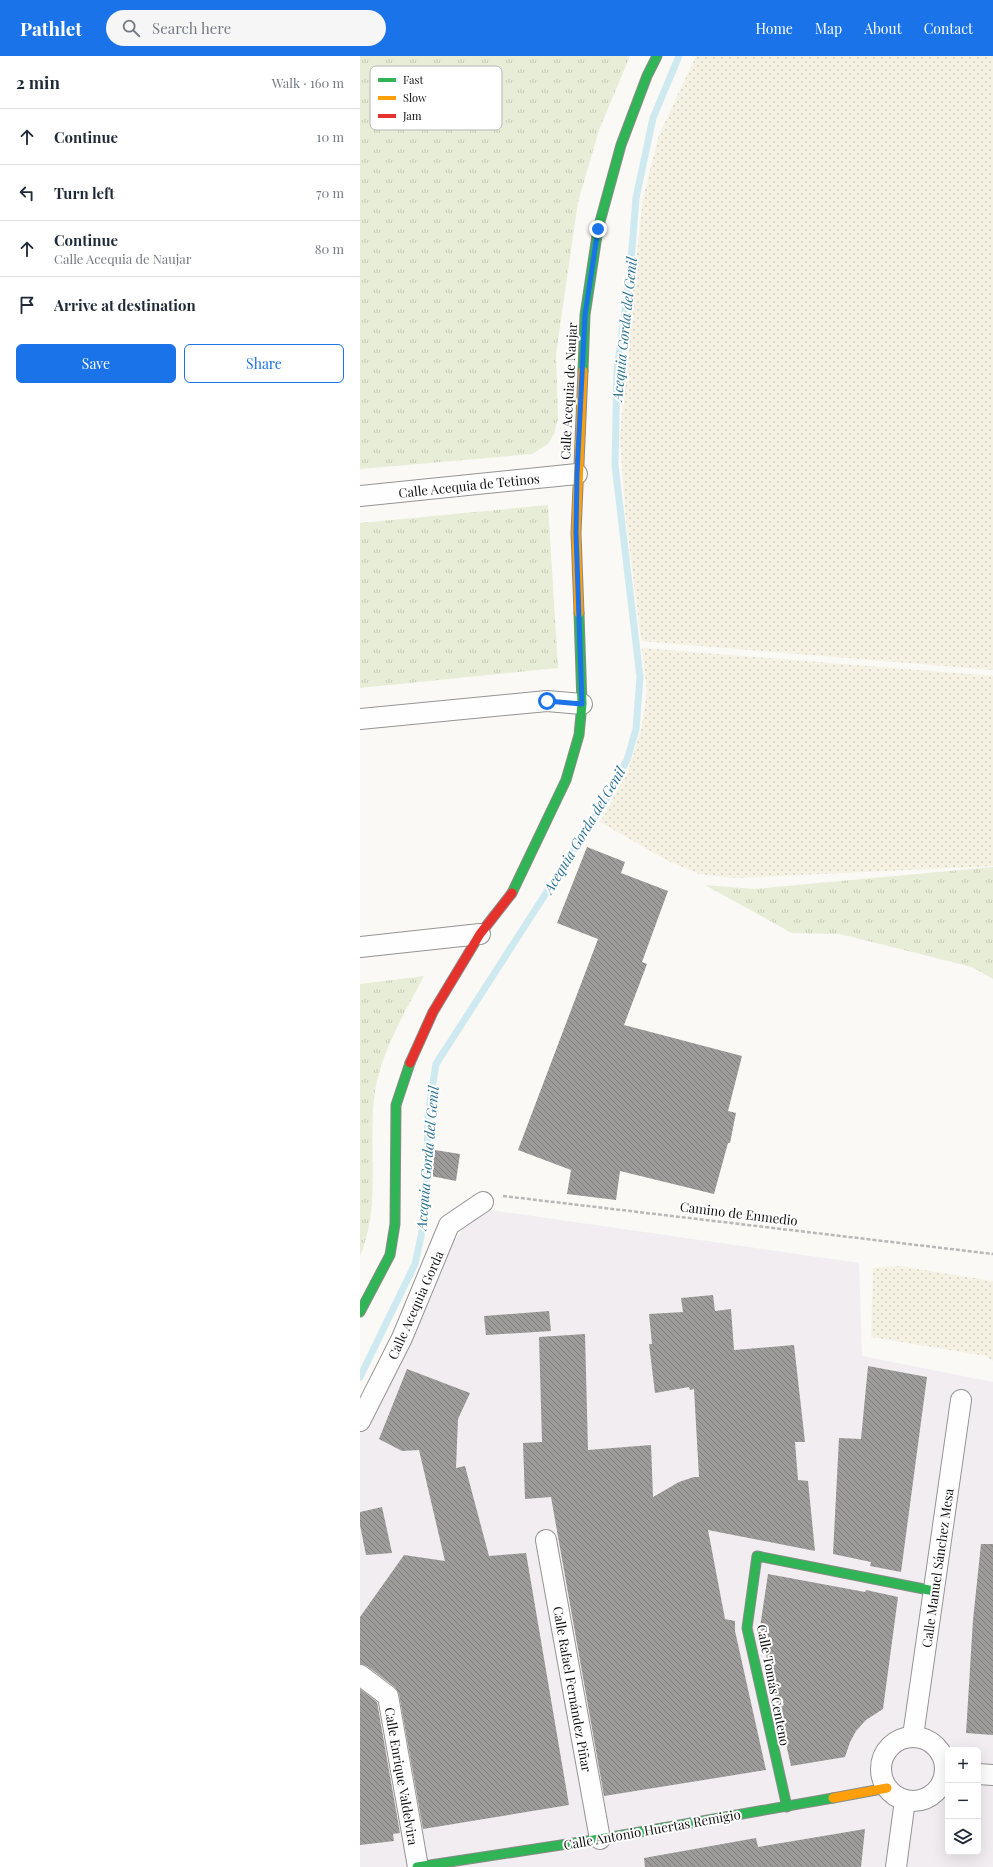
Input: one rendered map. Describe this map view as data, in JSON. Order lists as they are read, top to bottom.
{
  "streets": {
    "street": [
      "Calle Acequia de Naujar",
      "Calle Acequia de Tetinos",
      "Calle Acequia Gorda",
      "Calle Manuel Sánchez Mesa",
      "Calle Tomás Centeno",
      "Calle Rafael Fernández Piñar",
      "Calle Enrique Valdelvira",
      "Calle Antonio Huertas Remigio"
    ],
    "path": ["Camino de Enmedio"]
  },
  "crossings": [
    ["Calle Acequia de Naujar", "Calle Acequia de Tetinos"],
    ["Camino de Enmedio", "Calle Acequia Gorda"],
    ["Calle Manuel Sánchez Mesa", "Calle Tomás Centeno"],
    ["Calle Tomás Centeno", "Calle Antonio Huertas Remigio"],
    ["Calle Rafael Fernández Piñar", "Calle Antonio Huertas Remigio"],
    ["Calle Enrique Valdelvira", "Calle Antonio Huertas Remigio"]
  ],
  "water": ["Acequia Gorda del Genil"],
  "legend": ["Fast", "Slow", "Jam"],
  "page": {
    "header": "Pathlet",
    "search": "Search here",
    "nav": [
      "Home",
      "Map",
      "About",
      "Contact"
    ],
    "heading": ["2 min", "Walk · 160 m"],
    "list": [
      ["Continue", "10 m"],
      ["Turn left", "70 m"],
      ["Continue", "Calle Acequia de Naujar", "80 m"],
      "Arrive at destination"
    ],
    "buttons": ["Save", "Share"],
    "map_buttons": ["+", "−"]
  }
}
